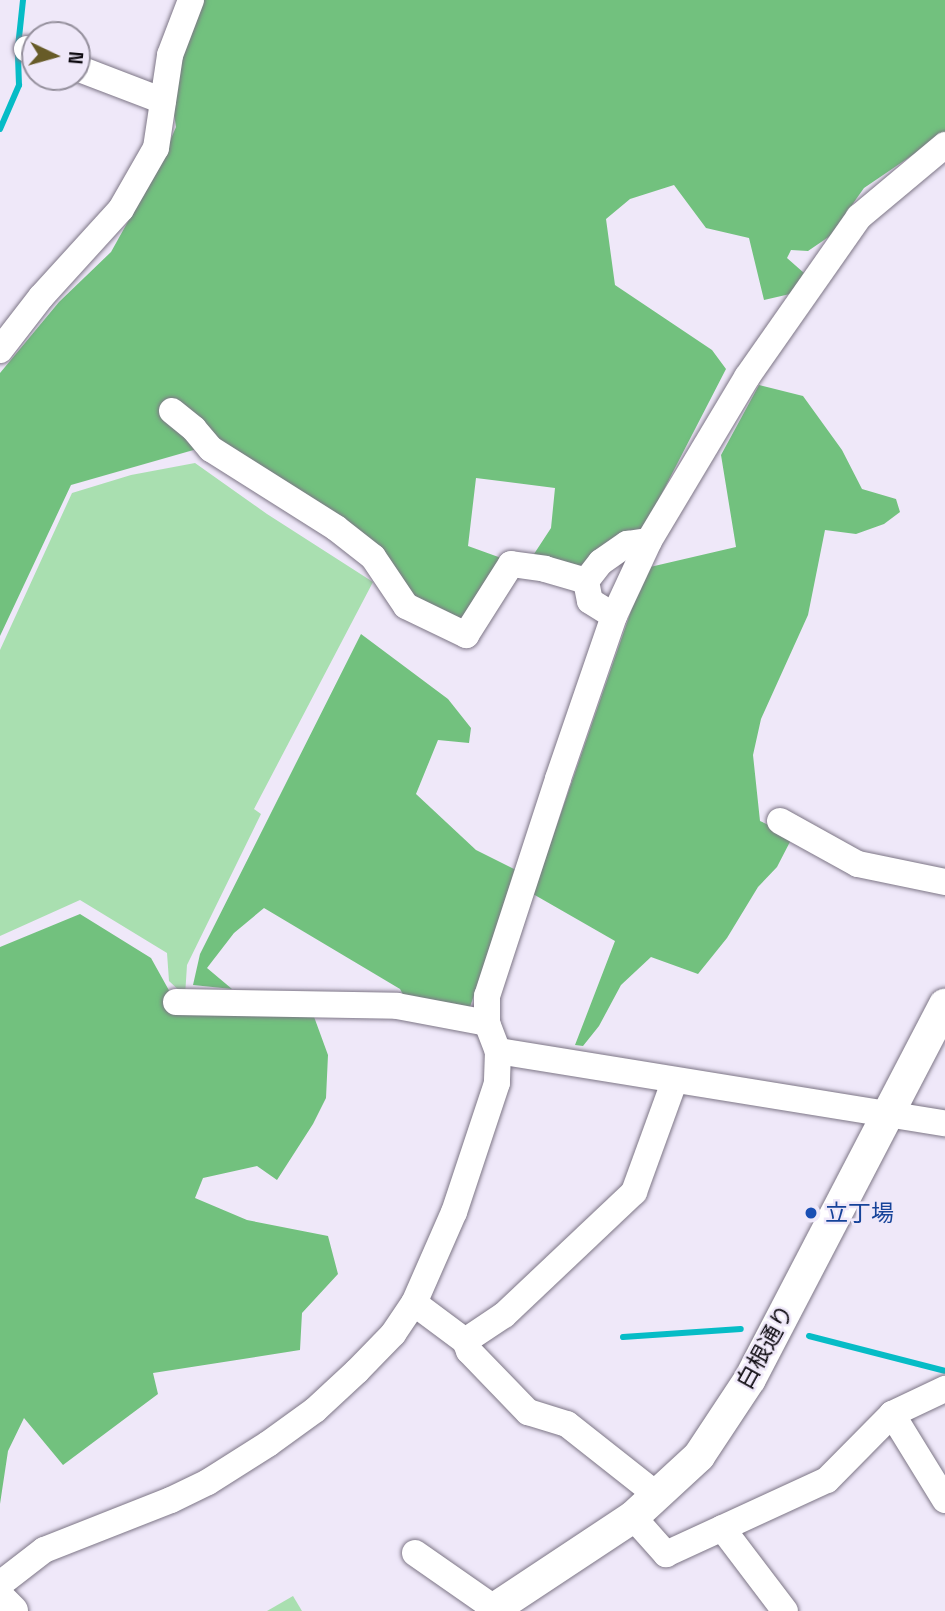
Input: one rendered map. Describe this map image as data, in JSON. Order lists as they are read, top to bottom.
{
  "streets": {
    "street": ["白根通り"]
  },
  "places": ["立丁場"],
  "north": "right"
}
